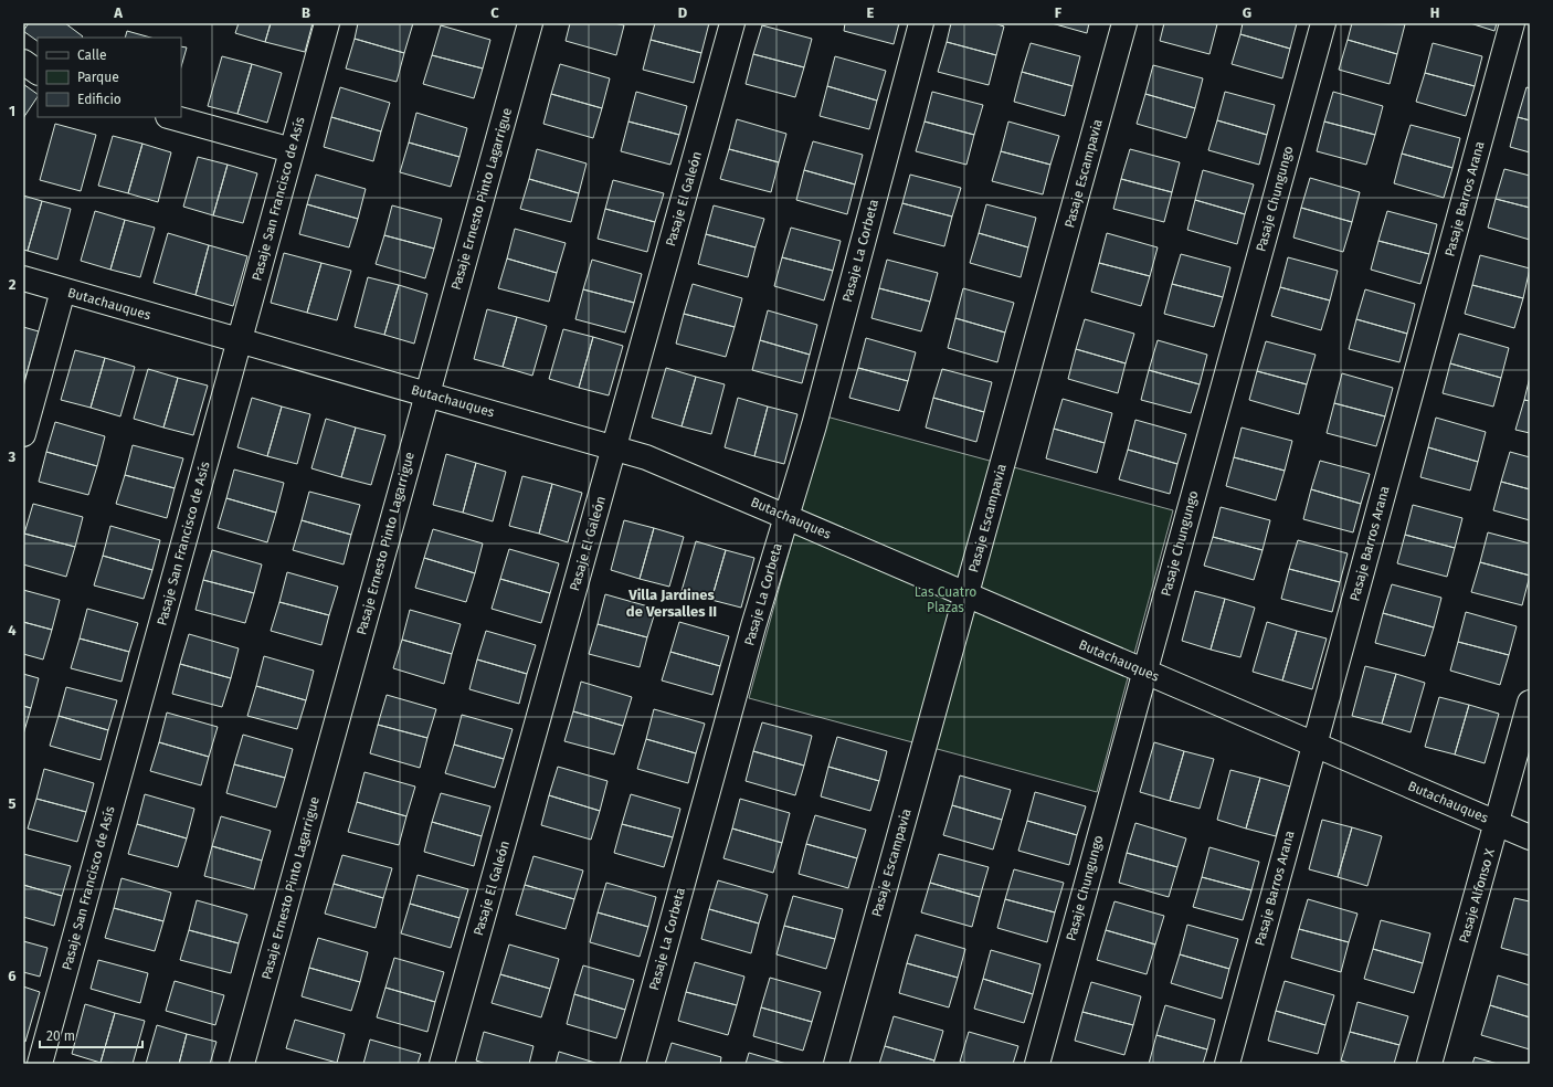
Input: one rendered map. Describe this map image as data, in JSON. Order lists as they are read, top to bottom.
{
  "streets": {
    "street": [
      "Pasaje Escampavia",
      "Pasaje San Francisco de Asís",
      "Pasaje Ernesto Pinto Lagarrigue",
      "Pasaje El Galeón",
      "Pasaje Chungungo",
      "Pasaje Barros Arana",
      "Pasaje La Corbeta",
      "Butachauques",
      "Pasaje Alfonso X"
    ]
  },
  "crossings": [
    ["Pasaje Escampavia", "Butachauques"],
    ["Pasaje San Francisco de Asís", "Butachauques"],
    ["Pasaje Ernesto Pinto Lagarrigue", "Butachauques"],
    ["Pasaje El Galeón", "Butachauques"],
    ["Pasaje Chungungo", "Butachauques"],
    ["Pasaje Barros Arana", "Butachauques"],
    ["Pasaje La Corbeta", "Butachauques"],
    ["Butachauques", "Pasaje Alfonso X"]
  ],
  "districts": ["Villa Jardines de Versalles II"],
  "parks": ["Las Cuatro Plazas"],
  "legend": ["Calle", "Parque", "Edificio"],
  "scale_bar": "20 m",
  "grid": {
    "columns": [
      "A",
      "B",
      "C",
      "D",
      "E",
      "F",
      "G",
      "H"
    ],
    "rows": [
      "1",
      "2",
      "3",
      "4",
      "5",
      "6"
    ]
  }
}
